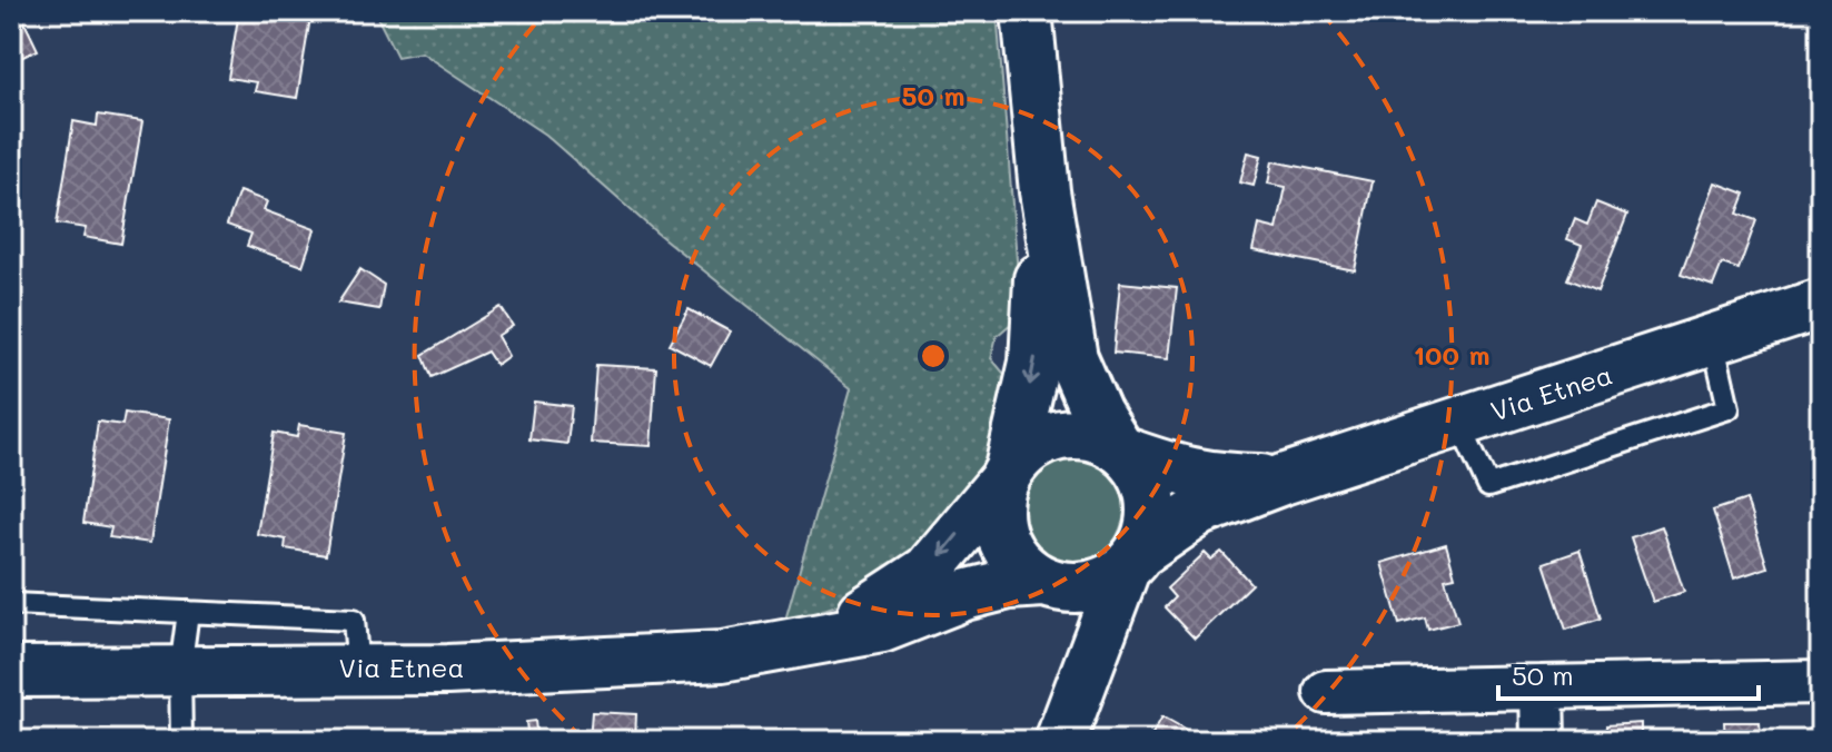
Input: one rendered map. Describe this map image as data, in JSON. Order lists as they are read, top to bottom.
{
  "streets": {
    "street": ["Via Etnea"]
  },
  "scale_bar": "50 m",
  "rings": ["50 m", "100 m"]
}
